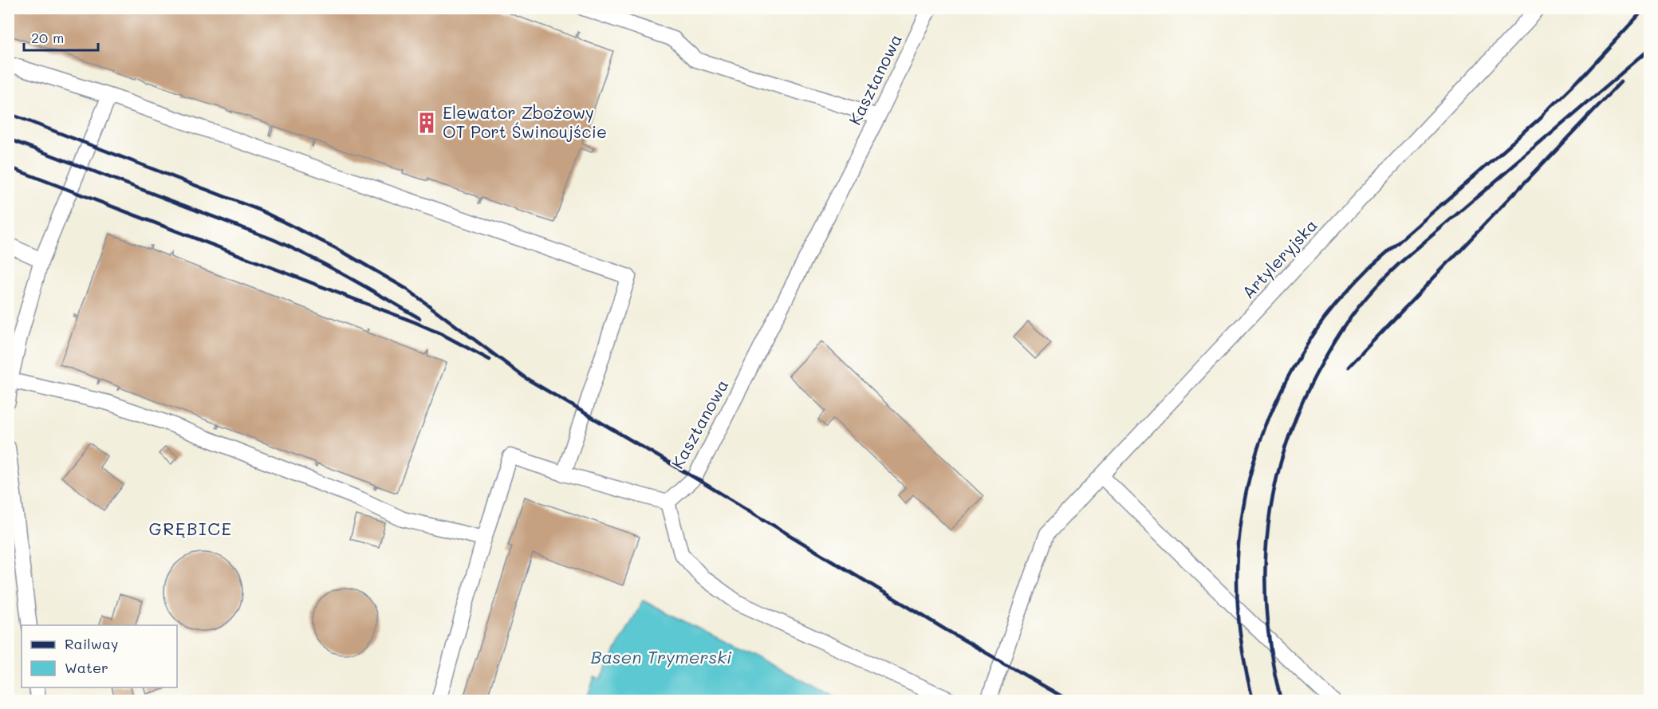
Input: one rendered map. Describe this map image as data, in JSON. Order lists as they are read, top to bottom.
{
  "streets": {
    "lane": ["Kasztanowa", "Artyleryjska"]
  },
  "districts": ["GRĘBICE"],
  "water": ["Basen Trymerski"],
  "places": {
    "building": ["Elewator Zbożowy OT Port Świnoujście"]
  },
  "legend": ["Railway", "Water"],
  "scale_bar": "20 m"
}
